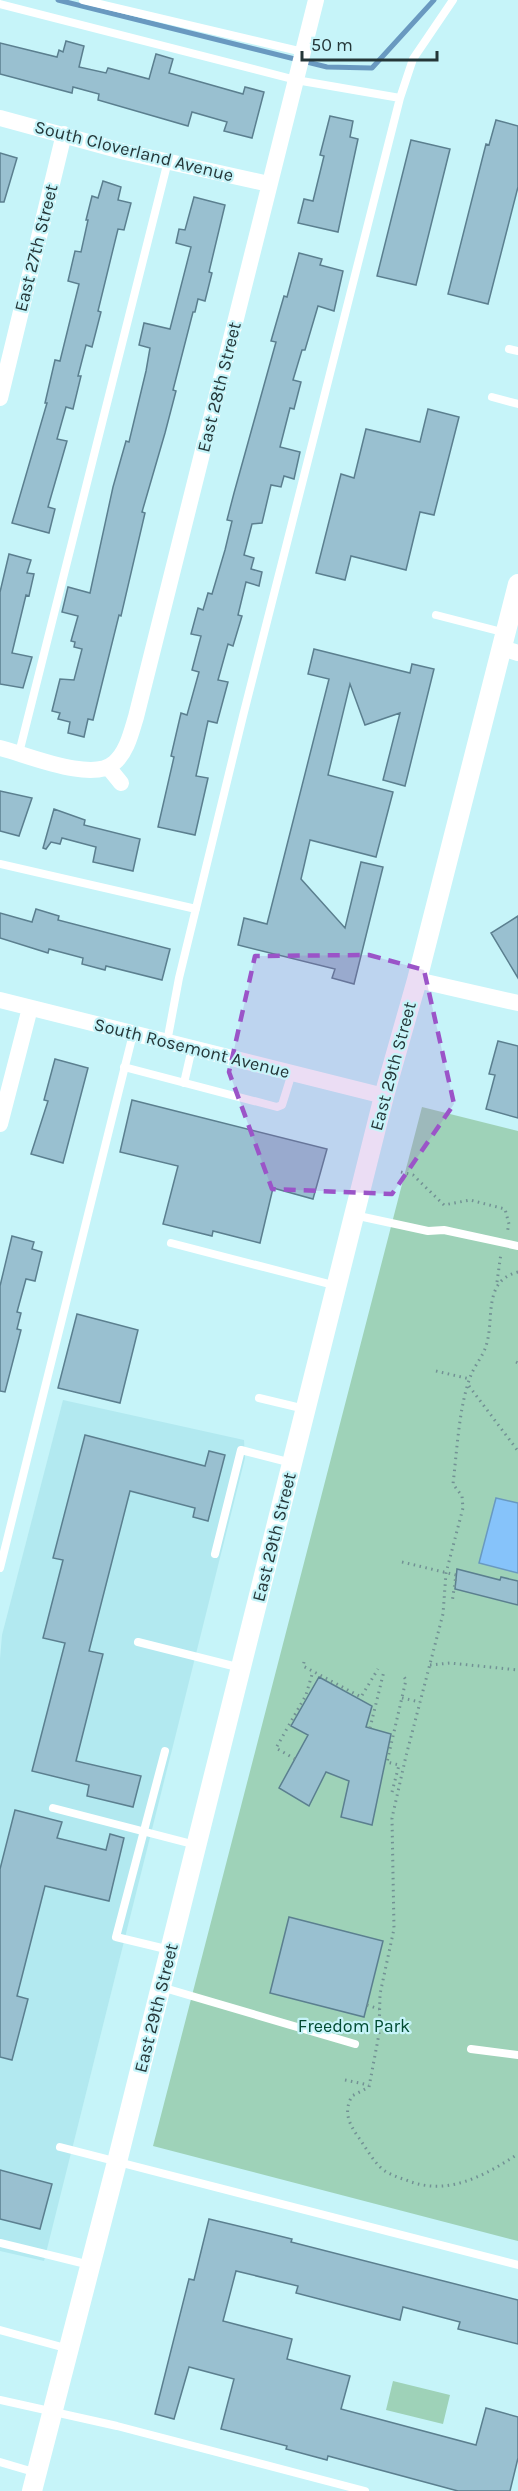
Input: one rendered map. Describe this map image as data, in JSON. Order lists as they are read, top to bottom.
{
  "streets": {
    "street": [
      "South Cloverland Avenue",
      "East 27th Street",
      "East 28th Street",
      "South Rosemont Avenue",
      "East 29th Street"
    ]
  },
  "crossings": [
    ["South Cloverland Avenue", "East 27th Street"],
    ["South Cloverland Avenue", "East 28th Street"],
    ["South Rosemont Avenue", "East 29th Street"]
  ],
  "parks": ["Freedom Park"],
  "scale_bar": "50 m"
}
